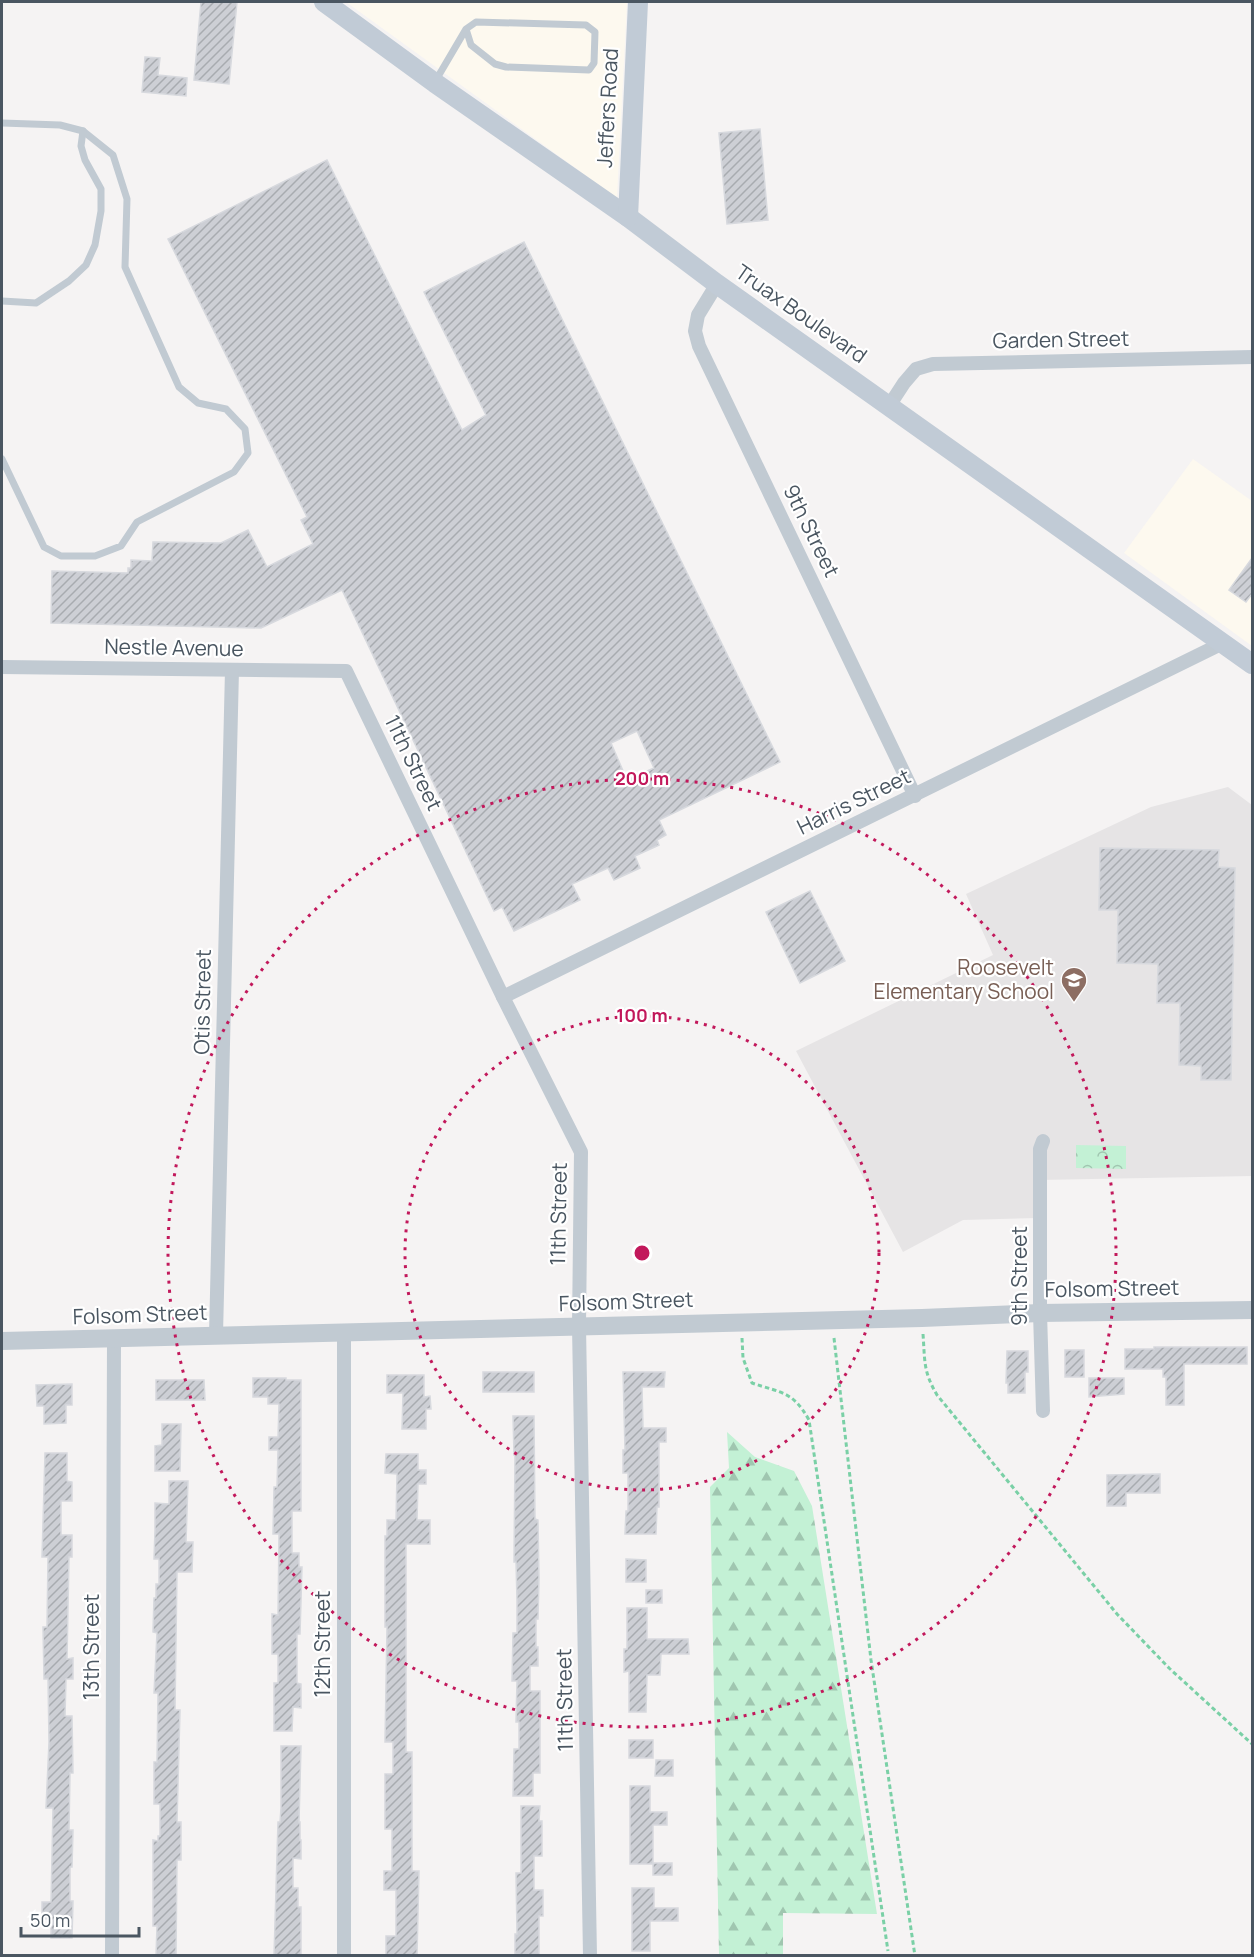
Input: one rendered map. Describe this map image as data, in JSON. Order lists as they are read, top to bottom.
{
  "streets": {
    "main road": ["Jeffers Road", "Truax Boulevard"],
    "street": [
      "Garden Street",
      "9th Street",
      "Nestle Avenue",
      "11th Street",
      "Harris Street",
      "Otis Street",
      "Folsom Street",
      "12th Street",
      "13th Street"
    ]
  },
  "crossings": [
    ["Jeffers Road", "Truax Boulevard"],
    ["Truax Boulevard", "Garden Street"],
    ["Truax Boulevard", "9th Street"],
    ["Truax Boulevard", "Harris Street"],
    ["9th Street", "Harris Street"],
    ["9th Street", "Folsom Street"],
    ["Nestle Avenue", "11th Street"],
    ["Nestle Avenue", "Otis Street"],
    ["11th Street", "Harris Street"],
    ["11th Street", "Folsom Street"],
    ["Otis Street", "Folsom Street"],
    ["Folsom Street", "12th Street"],
    ["Folsom Street", "13th Street"]
  ],
  "places": {
    "school or university": ["Roosevelt Elementary School"]
  },
  "scale_bar": "50 m",
  "rings": ["200 m", "100 m"]
}
